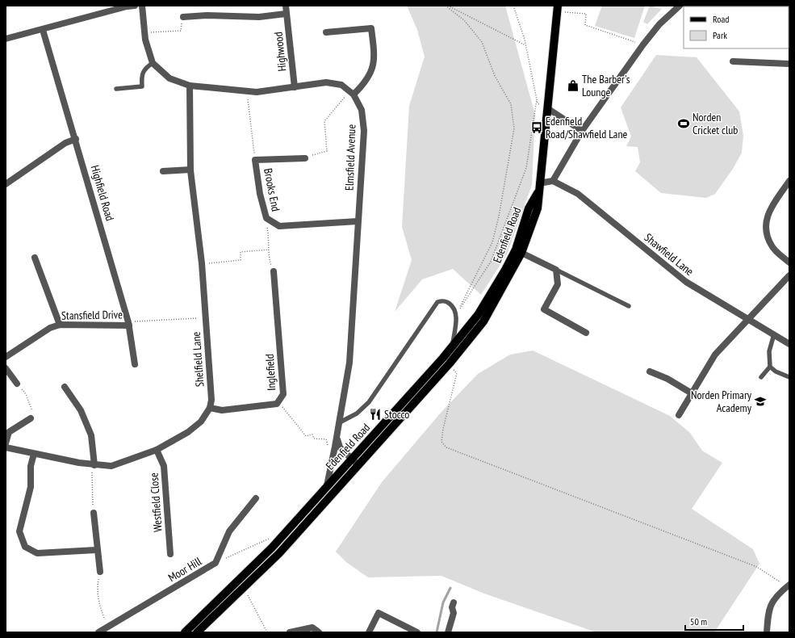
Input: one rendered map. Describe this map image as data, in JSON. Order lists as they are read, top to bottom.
{
  "streets": {
    "main road": ["Edenfield Road"],
    "street": [
      "Highwood",
      "Elmsfield Avenue",
      "Brooks End",
      "Highfield Road",
      "Shawfield Lane",
      "Stansfield Drive",
      "Shelfield Lane",
      "Inglefield",
      "Westfield Close",
      "Moor Hill"
    ]
  },
  "crossings": [
    ["Elmsfield Avenue", "Brooks End"],
    ["Elmsfield Avenue", "Edenfield Road"],
    ["Highfield Road", "Stansfield Drive"],
    ["Shelfield Lane", "Inglefield"],
    ["Shelfield Lane", "Westfield Close"]
  ],
  "places": {
    "shop": ["The Barber's Lounge"],
    "sports": ["Norden Cricket club"],
    "bus stop": ["Edenfield Road/Shawfield Lane"],
    "school or university": ["Norden Primary Academy"],
    "restaurant": ["Stocco"]
  },
  "legend": ["Road", "Park"],
  "scale_bar": "50 m"
}
